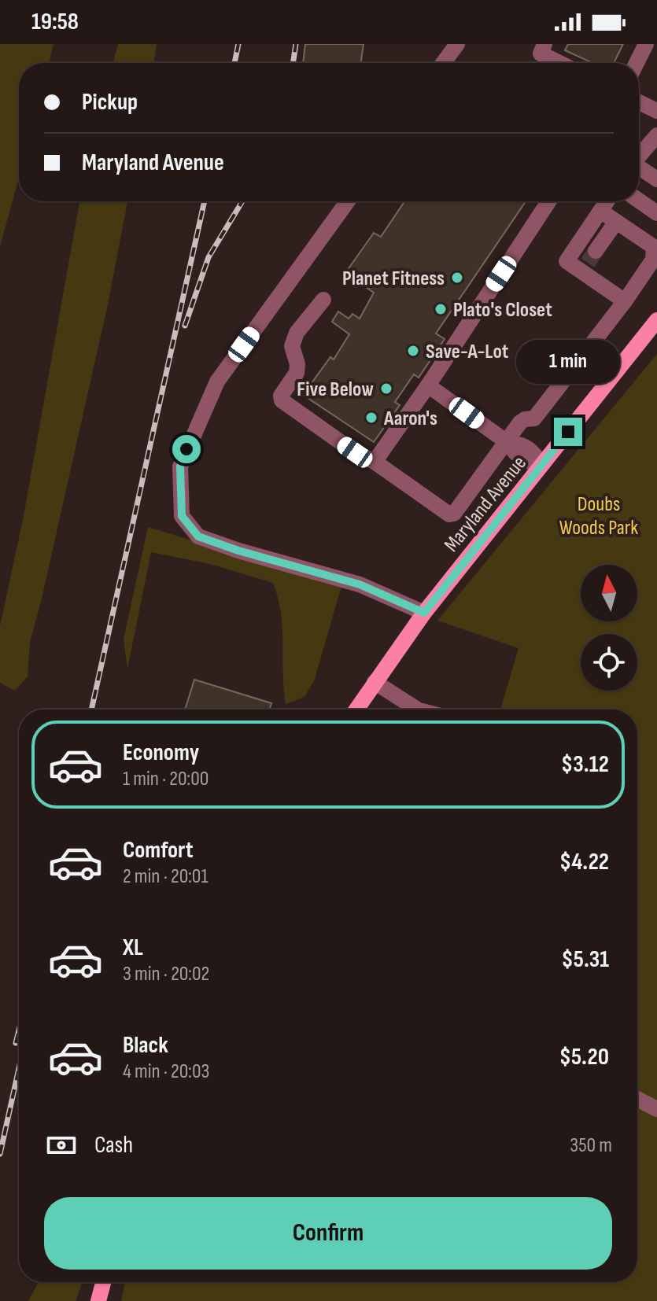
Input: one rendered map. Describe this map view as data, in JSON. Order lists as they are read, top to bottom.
{
  "streets": {
    "main road": ["Maryland Avenue"]
  },
  "parks": ["Doubs Woods Park"],
  "places": [
    "Planet Fitness",
    "Plato's Closet",
    "Save-A-Lot",
    "Five Below",
    "Aaron's"
  ],
  "north": "top",
  "page": {
    "status": "19:58",
    "banner": ["Pickup", "Maryland Avenue"],
    "bubble": "1 min",
    "list": [
      {
        "name": "Economy",
        "note": "1 min · 20:00",
        "value": "$3.12"
      },
      {
        "name": "Comfort",
        "note": "2 min · 20:01",
        "value": "$4.22"
      },
      {
        "name": "XL",
        "note": "3 min · 20:02",
        "value": "$5.31"
      },
      {
        "name": "Black",
        "note": "4 min · 20:03",
        "value": "$5.20"
      }
    ],
    "pay": ["Cash", "350 m"],
    "buttons": "Confirm"
  }
}
